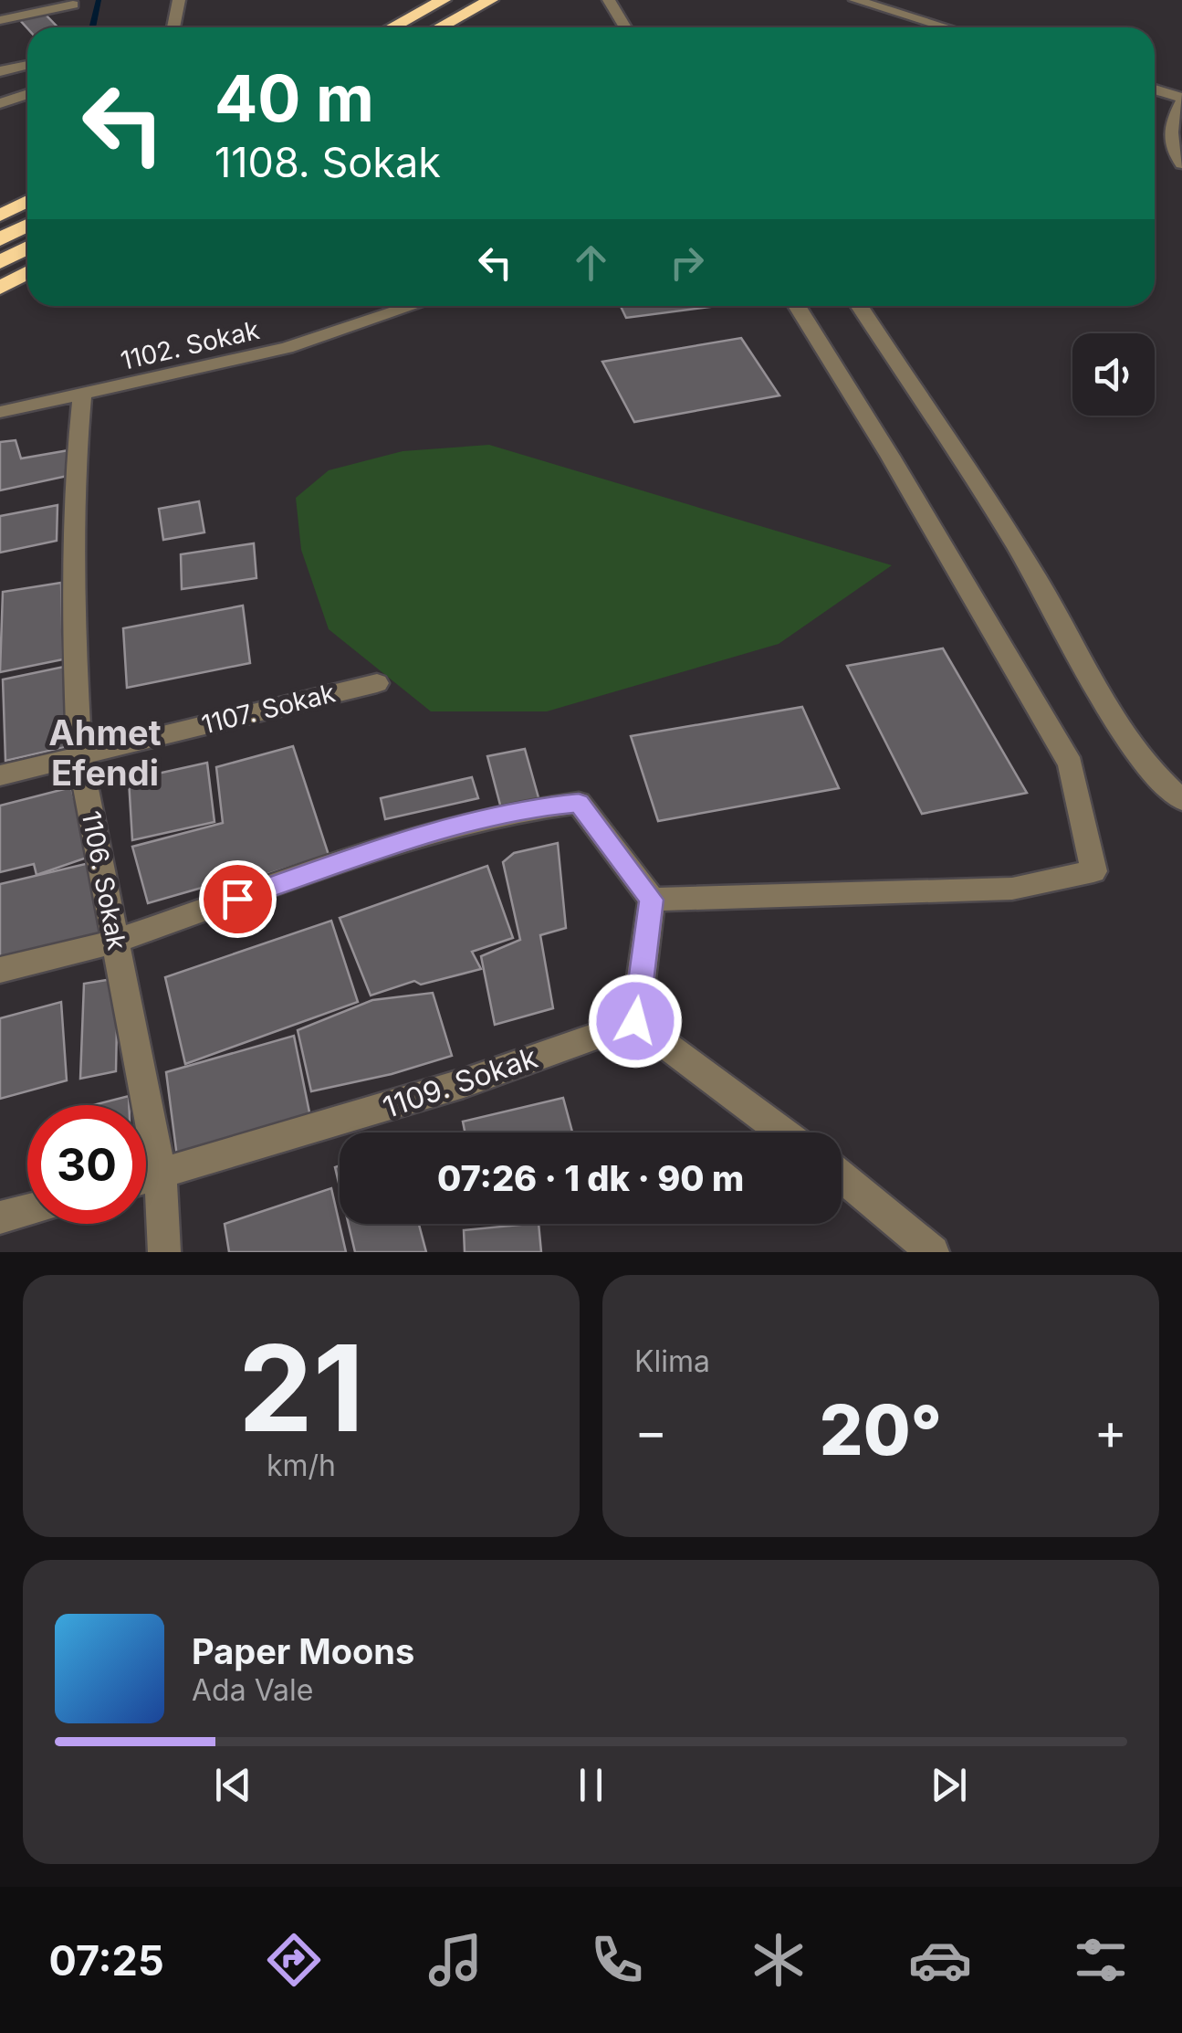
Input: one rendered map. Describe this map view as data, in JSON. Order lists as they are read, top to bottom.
{
  "streets": {
    "street": [
      "1102. Sokak",
      "1107. Sokak",
      "1106. Sokak",
      "1109. Sokak"
    ]
  },
  "crossings": [
    ["1102. Sokak", "1106. Sokak"],
    ["1107. Sokak", "1106. Sokak"],
    ["1106. Sokak", "1109. Sokak"]
  ],
  "districts": ["Ahmet Efendi"],
  "page": {
    "turn": ["40 m", "1108. Sokak"],
    "limit": "30",
    "trip": "07:26 · 1 dk · 90 m",
    "tile": [
      ["21", "km/h"],
      "Klima"
    ],
    "heat": ["−", "20°", "+"],
    "song": ["Paper Moons", "Ada Vale"],
    "tabs": "07:25"
  }
}
